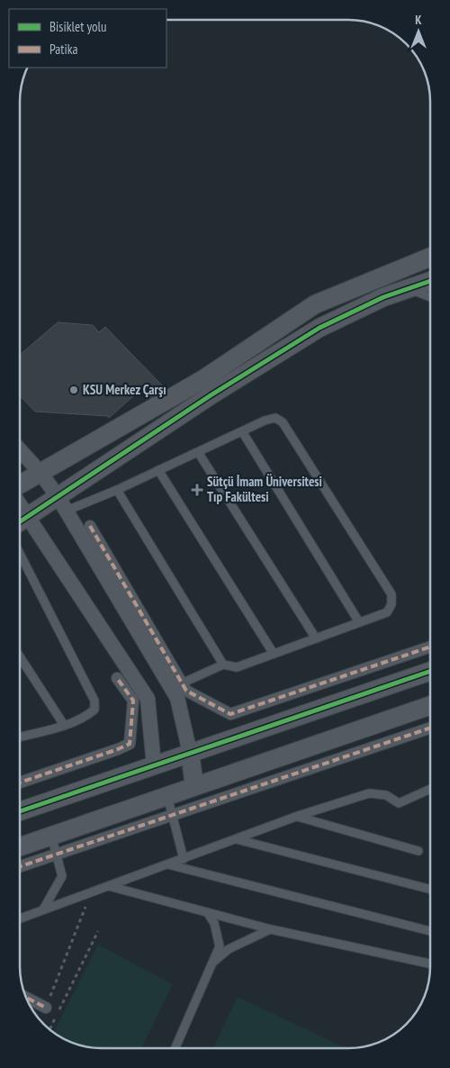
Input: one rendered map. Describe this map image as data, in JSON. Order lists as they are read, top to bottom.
{
  "places": {
    "other": ["KSU Merkez Çarşı"],
    "health": ["Sütçü İmam Üniversitesi Tıp Fakültesi"]
  },
  "legend": ["Bisiklet yolu", "Patika"],
  "north": "top"
}
